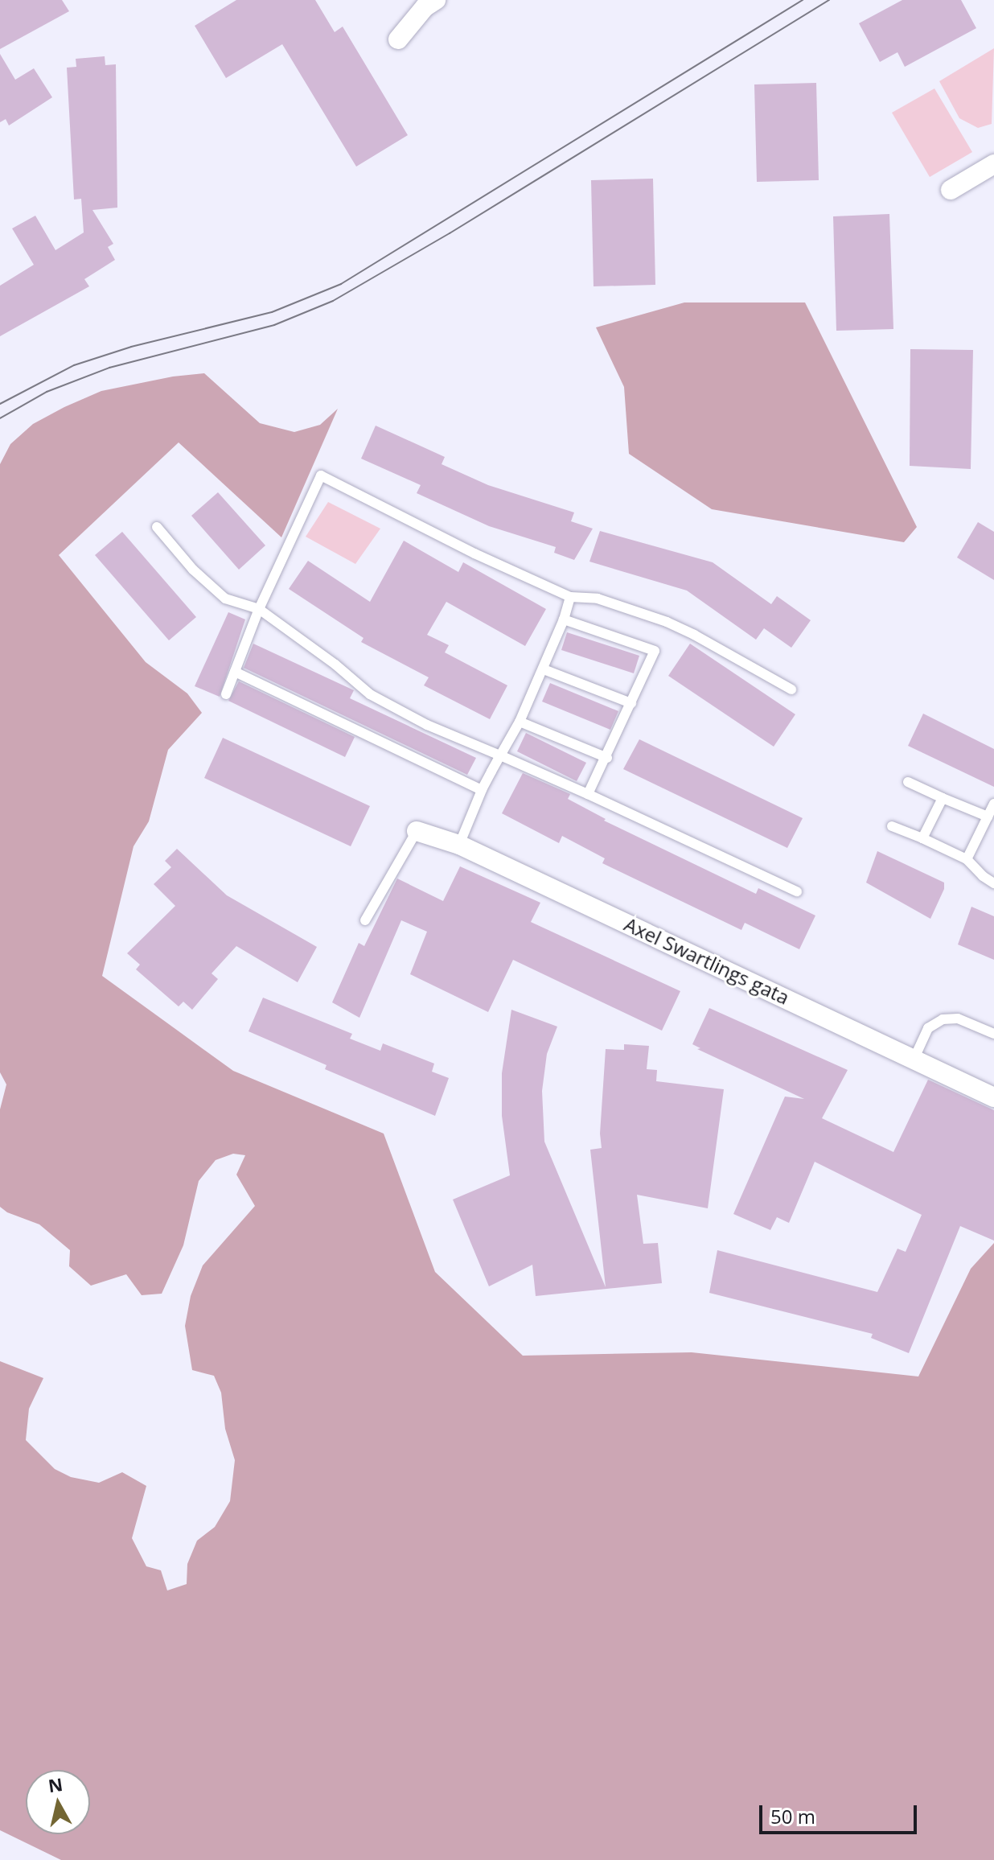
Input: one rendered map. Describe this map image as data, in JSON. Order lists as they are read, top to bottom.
{
  "streets": {
    "street": ["Axel Swartlings gata"]
  },
  "scale_bar": "50 m",
  "north": "top"
}
